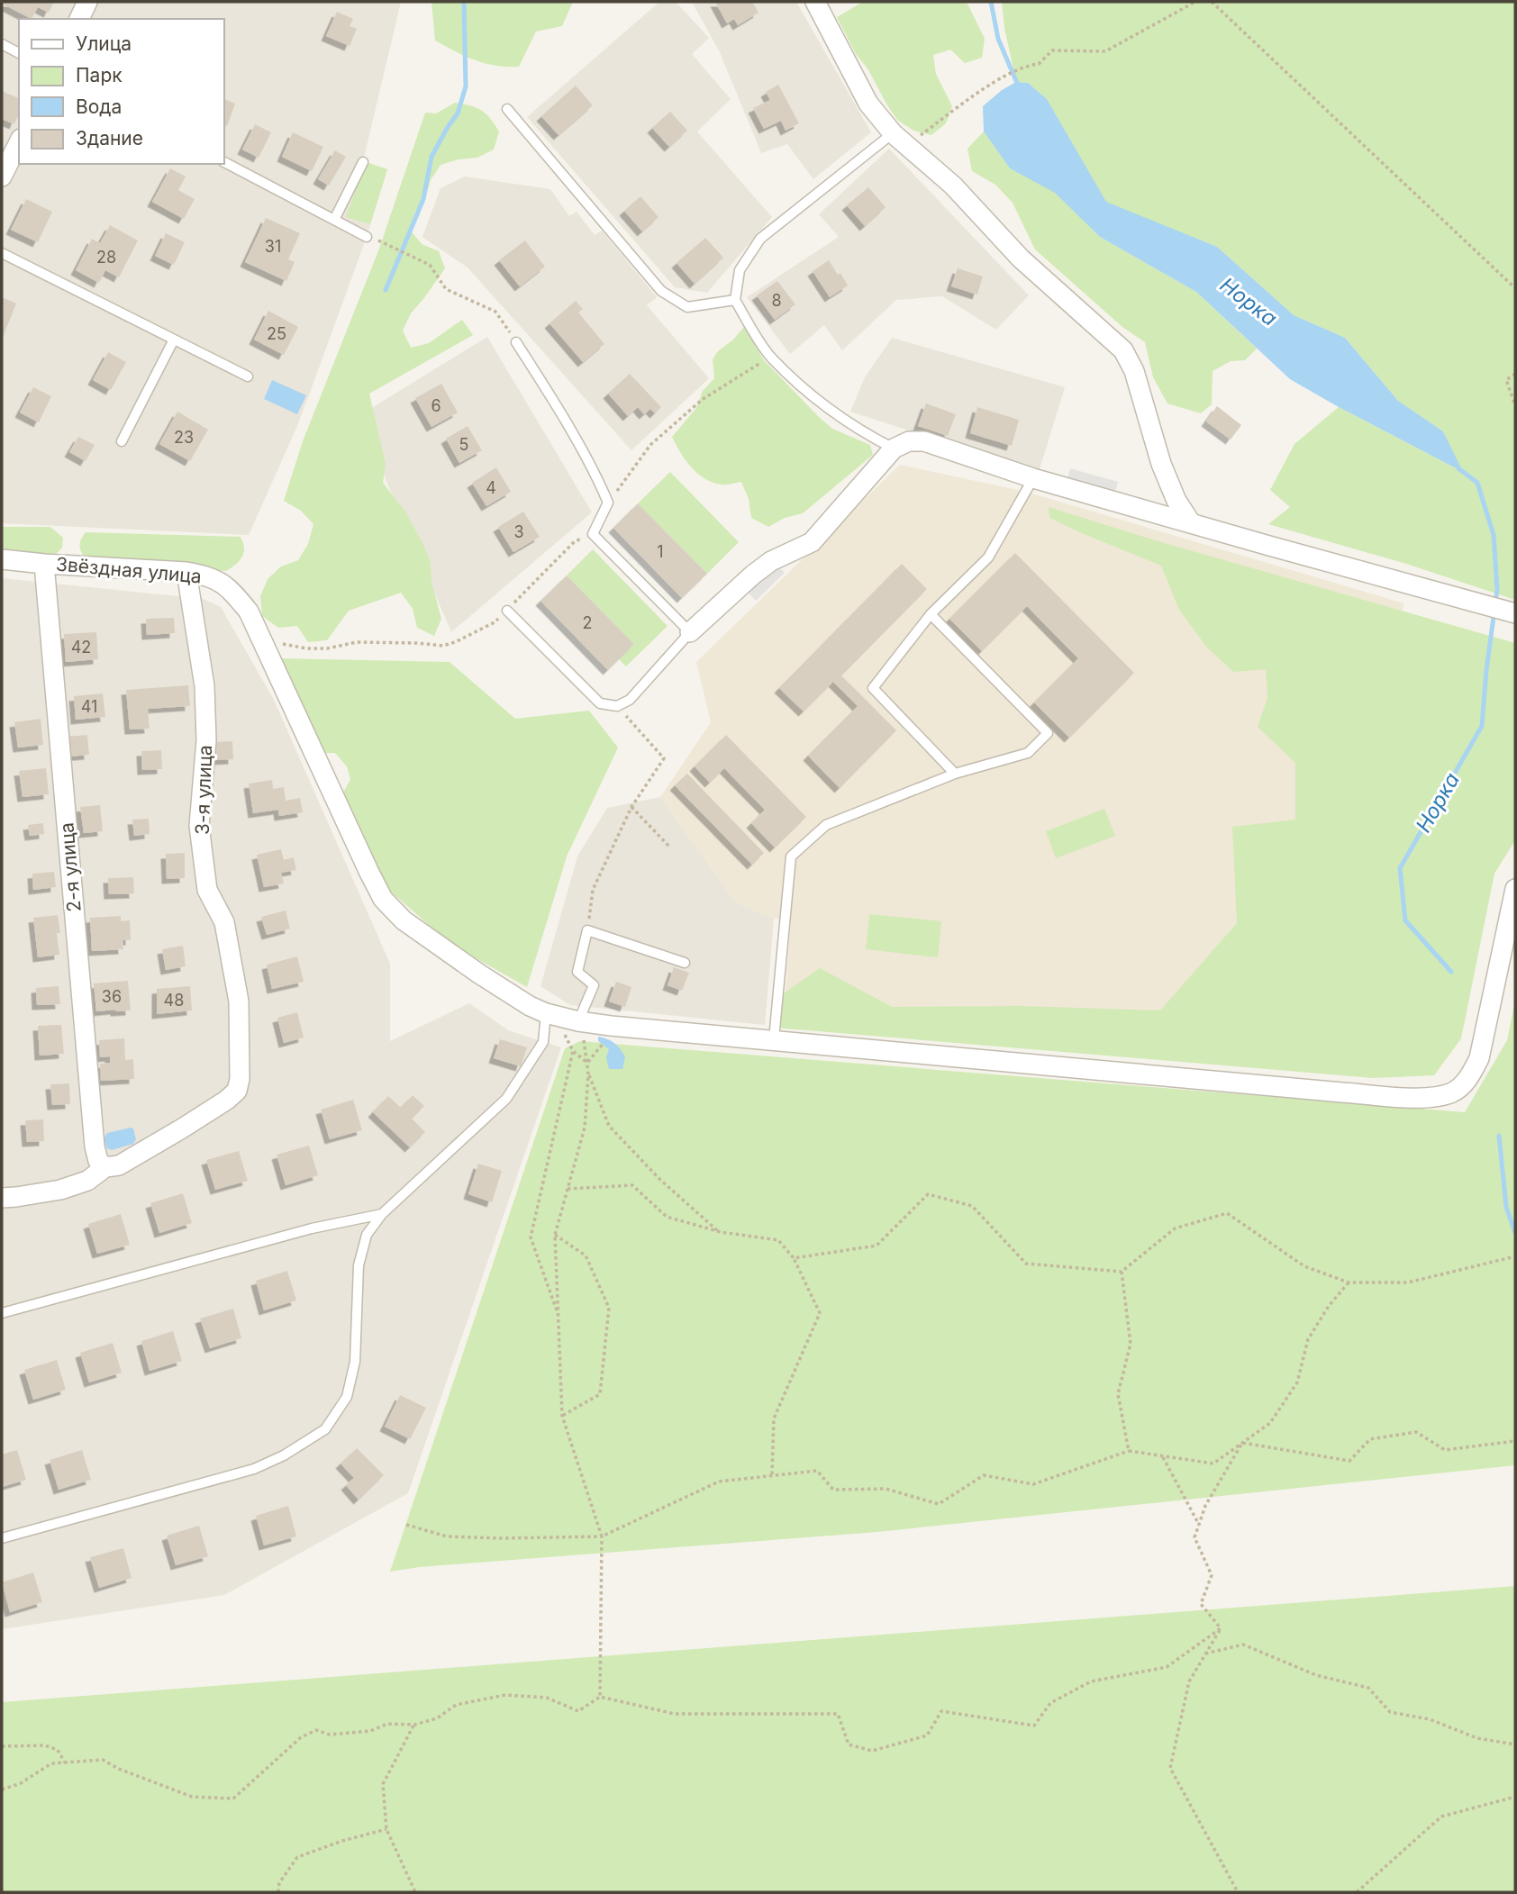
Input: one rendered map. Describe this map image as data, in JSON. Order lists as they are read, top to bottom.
{
  "streets": {
    "street": ["Звёздная улица", "3-я улица", "2-я улица"]
  },
  "crossings": [
    ["Звёздная улица", "3-я улица"],
    ["Звёздная улица", "2-я улица"],
    ["3-я улица", "2-я улица"]
  ],
  "water": ["Норка"],
  "house_numbers": [
    "31",
    "28",
    "8",
    "25",
    "6",
    "23",
    "5",
    "4",
    "3",
    "1",
    "2",
    "42",
    "41",
    "36",
    "48"
  ],
  "legend": [
    "Улица",
    "Парк",
    "Вода",
    "Здание"
  ]
}
